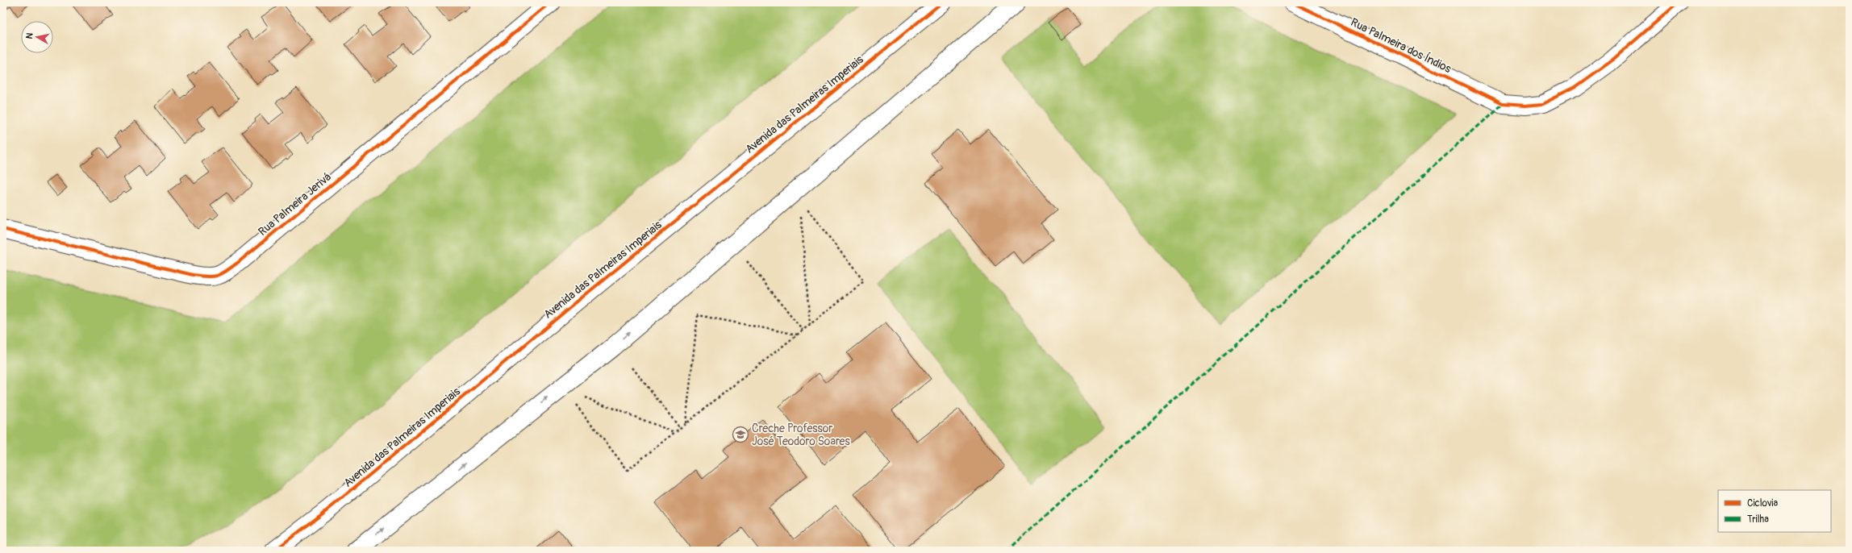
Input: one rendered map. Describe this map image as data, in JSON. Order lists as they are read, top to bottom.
{
  "streets": {
    "street": ["Rua Palmeira dos Índios", "Avenida das Palmeiras Imperiais", "Rua Palmeira Jerivá"]
  },
  "places": {
    "school or university": ["Creche Professor José Teodoro Soares"]
  },
  "legend": ["Ciclovia", "Trilha"],
  "north": "left"
}
